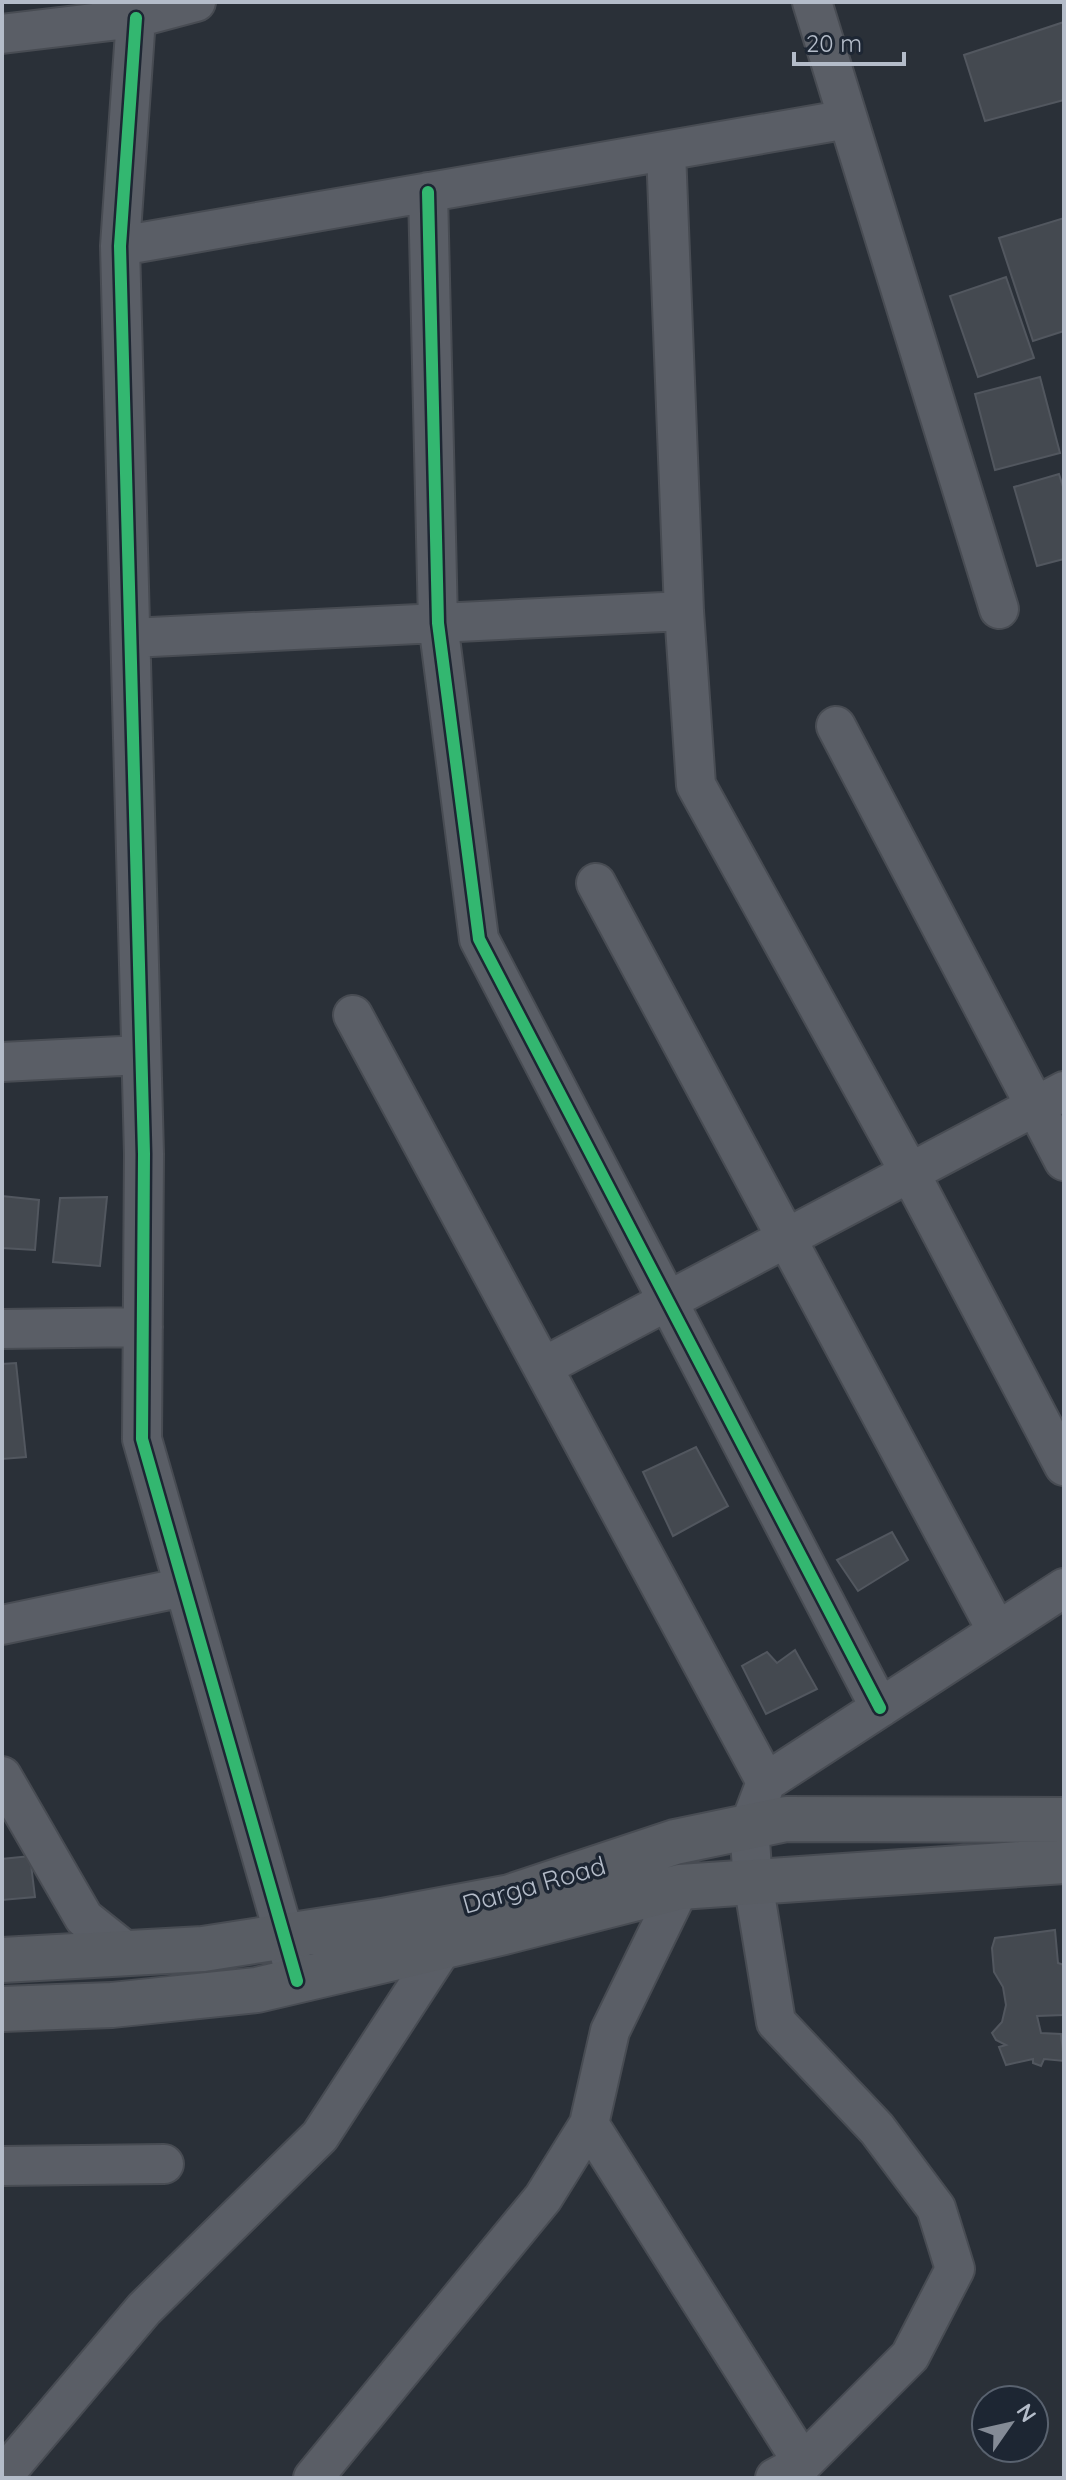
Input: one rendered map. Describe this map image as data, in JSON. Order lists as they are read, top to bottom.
{
  "streets": {
    "main road": ["Darga Road"]
  },
  "scale_bar": "20 m",
  "north": "top right"
}
